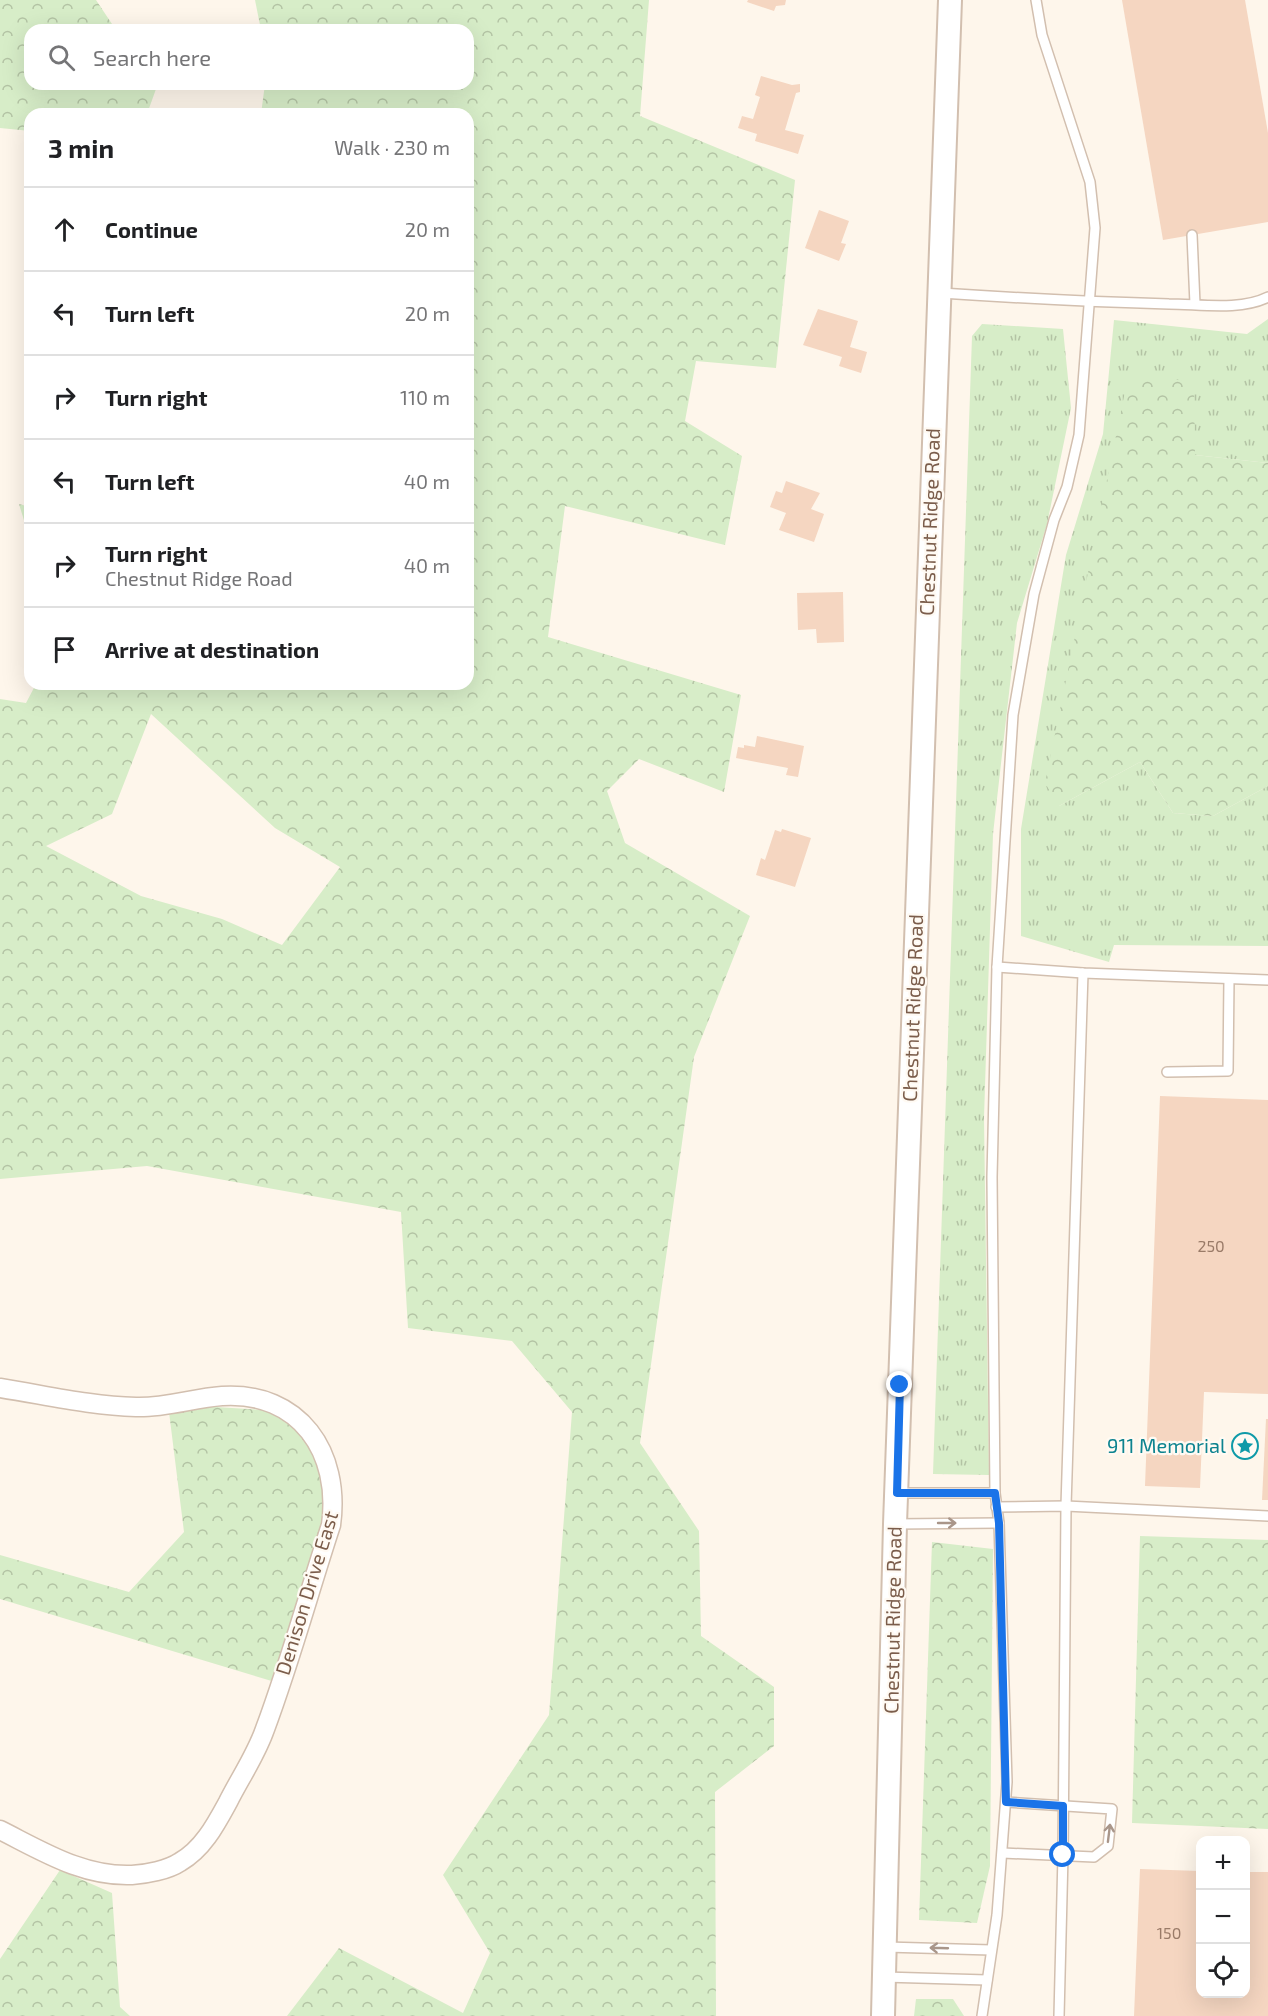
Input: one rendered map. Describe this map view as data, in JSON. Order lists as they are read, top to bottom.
{
  "streets": {
    "street": ["Chestnut Ridge Road", "Denison Drive East"]
  },
  "places": {
    "place": ["911 Memorial"]
  },
  "house_numbers": ["250", "150"],
  "page": {
    "search": "Search here",
    "heading": ["3 min", "Walk · 230 m"],
    "list": [
      ["Continue", "20 m"],
      ["Turn left", "20 m"],
      ["Turn right", "110 m"],
      ["Turn left", "40 m"],
      ["Turn right", "Chestnut Ridge Road", "40 m"],
      "Arrive at destination"
    ],
    "map_buttons": ["+", "−"]
  }
}
